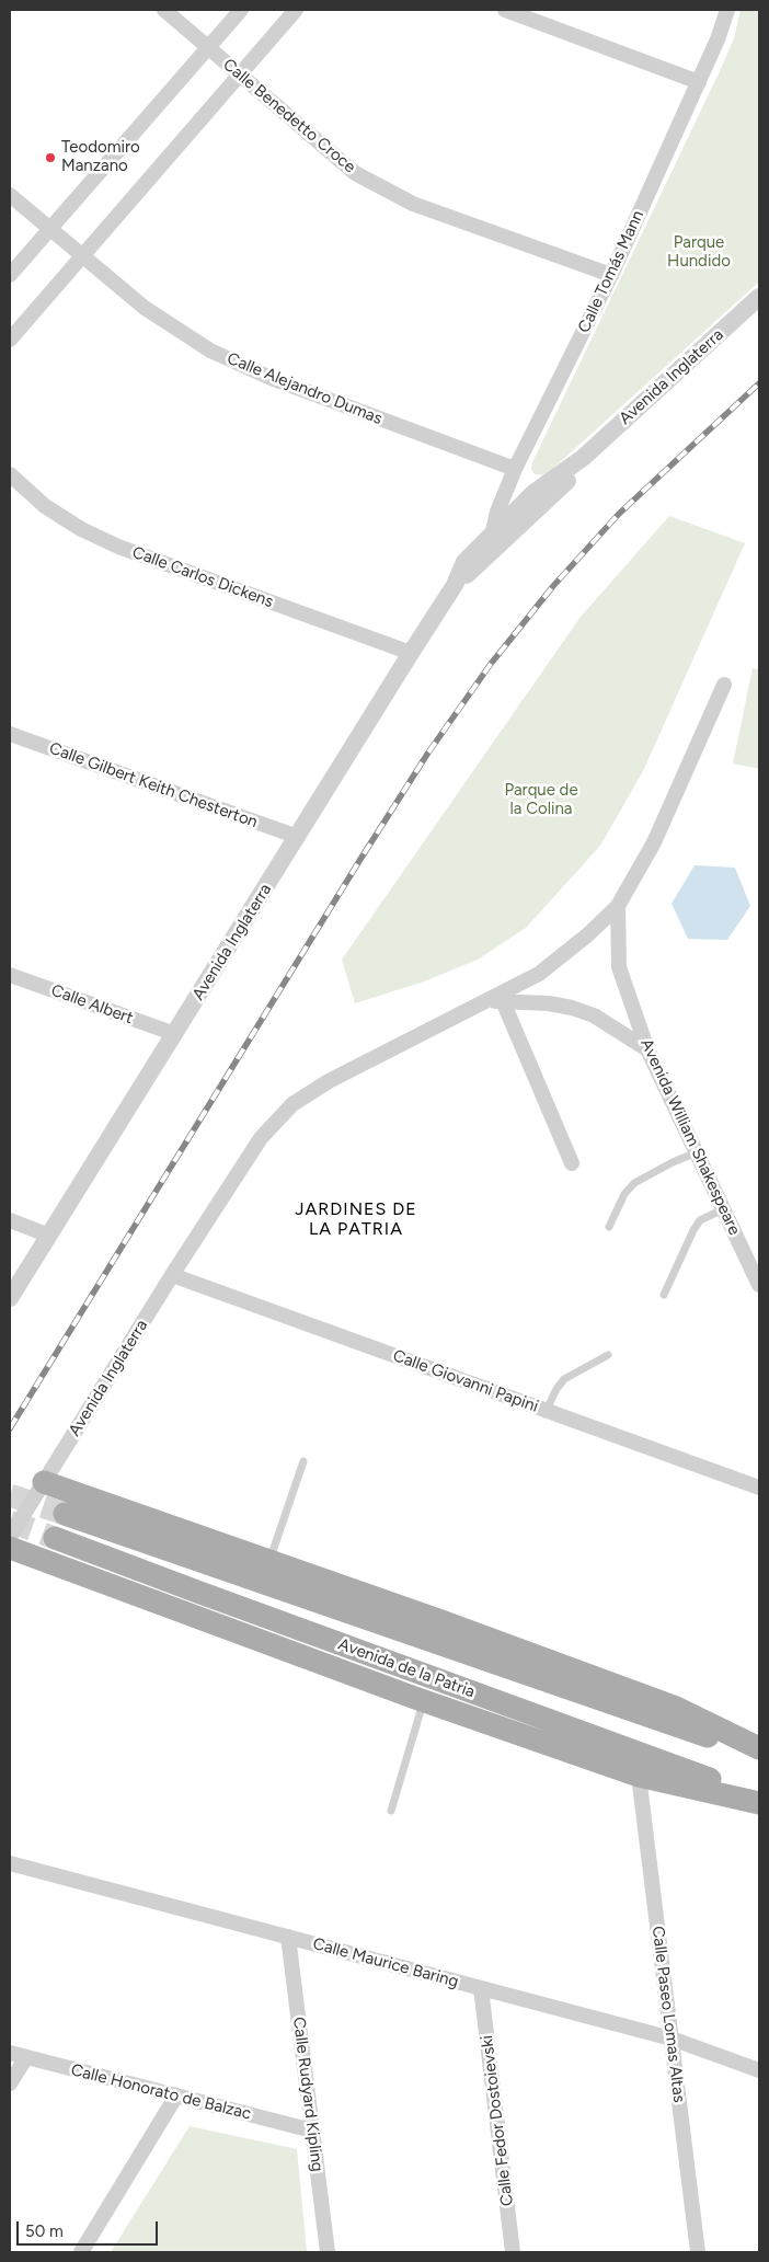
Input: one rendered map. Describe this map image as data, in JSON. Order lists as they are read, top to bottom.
{
  "streets": {
    "main road": ["Avenida de la Patria"],
    "street": [
      "Calle Benedetto Croce",
      "Calle Tomás Mann",
      "Avenida Inglaterra",
      "Calle Alejandro Dumas",
      "Calle Carlos Dickens",
      "Calle Gilbert Keith Chesterton",
      "Calle Albert",
      "Avenida William Shakespeare",
      "Calle Giovanni Papini",
      "Calle Maurice Baring",
      "Calle Paseo Lomas Altas",
      "Calle Honorato de Balzac",
      "Calle Rudyard Kipling",
      "Calle Fedor Dostoievski"
    ]
  },
  "crossings": [
    ["Calle Benedetto Croce", "Calle Tomás Mann"],
    ["Calle Tomás Mann", "Avenida Inglaterra"],
    ["Calle Tomás Mann", "Calle Alejandro Dumas"],
    ["Avenida Inglaterra", "Calle Carlos Dickens"],
    ["Avenida Inglaterra", "Calle Gilbert Keith Chesterton"],
    ["Avenida Inglaterra", "Calle Albert"],
    ["Avenida Inglaterra", "Avenida William Shakespeare"],
    ["Avenida Inglaterra", "Calle Giovanni Papini"],
    ["Calle Maurice Baring", "Calle Paseo Lomas Altas"],
    ["Calle Maurice Baring", "Calle Rudyard Kipling"],
    ["Calle Maurice Baring", "Calle Fedor Dostoievski"],
    ["Calle Honorato de Balzac", "Calle Rudyard Kipling"]
  ],
  "districts": ["JARDINES DE LA PATRIA"],
  "parks": ["Parque Hundido", "Parque de la Colina"],
  "places": ["Teodomiro Manzano"],
  "scale_bar": "50 m"
}
